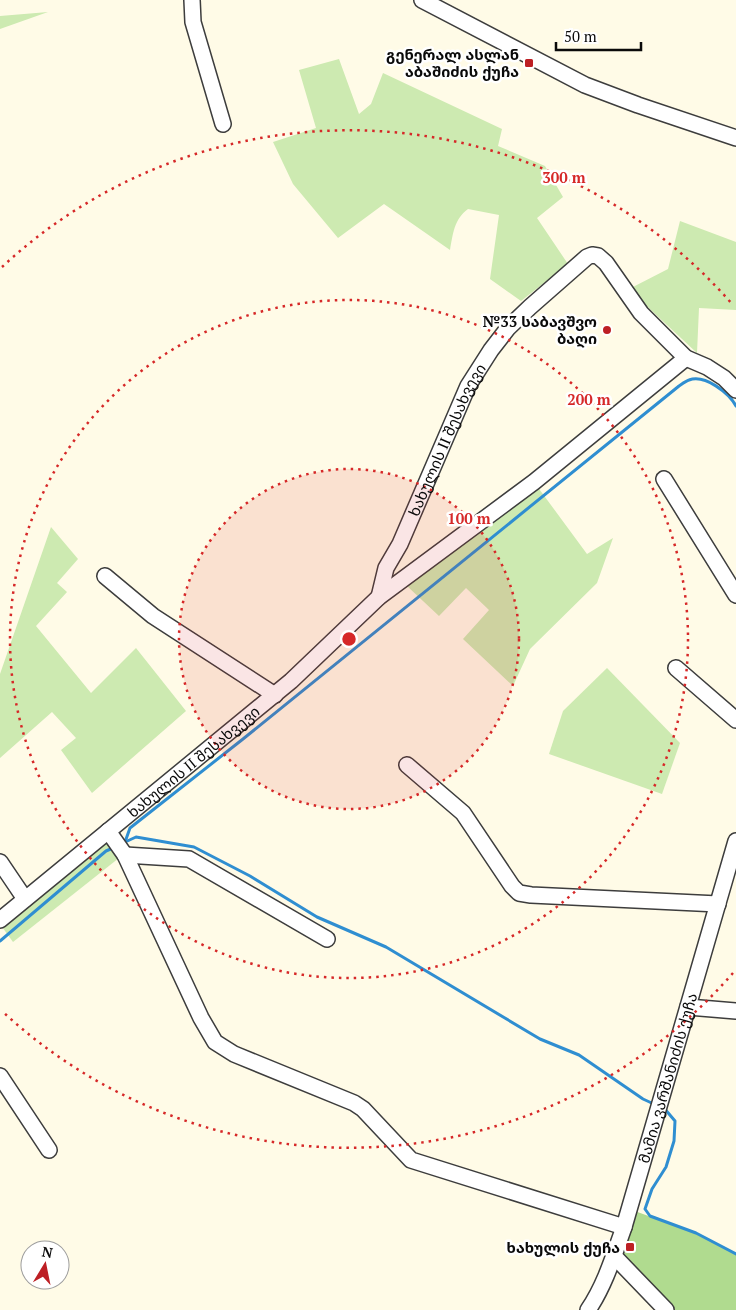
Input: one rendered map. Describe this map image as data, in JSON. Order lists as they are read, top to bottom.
{
  "streets": {
    "street": ["ხახულის II შესახვევი", "მამია ვარშანიძის ქუჩა"]
  },
  "places": {
    "transit": ["გენერალ ასლან აბაშიძის ქუჩა", "ხახულის ქუჩა"],
    "other": ["№33 საბავშვო ბაღი"]
  },
  "scale_bar": "50 m",
  "north": "top",
  "rings": ["300 m", "200 m", "100 m"]
}
